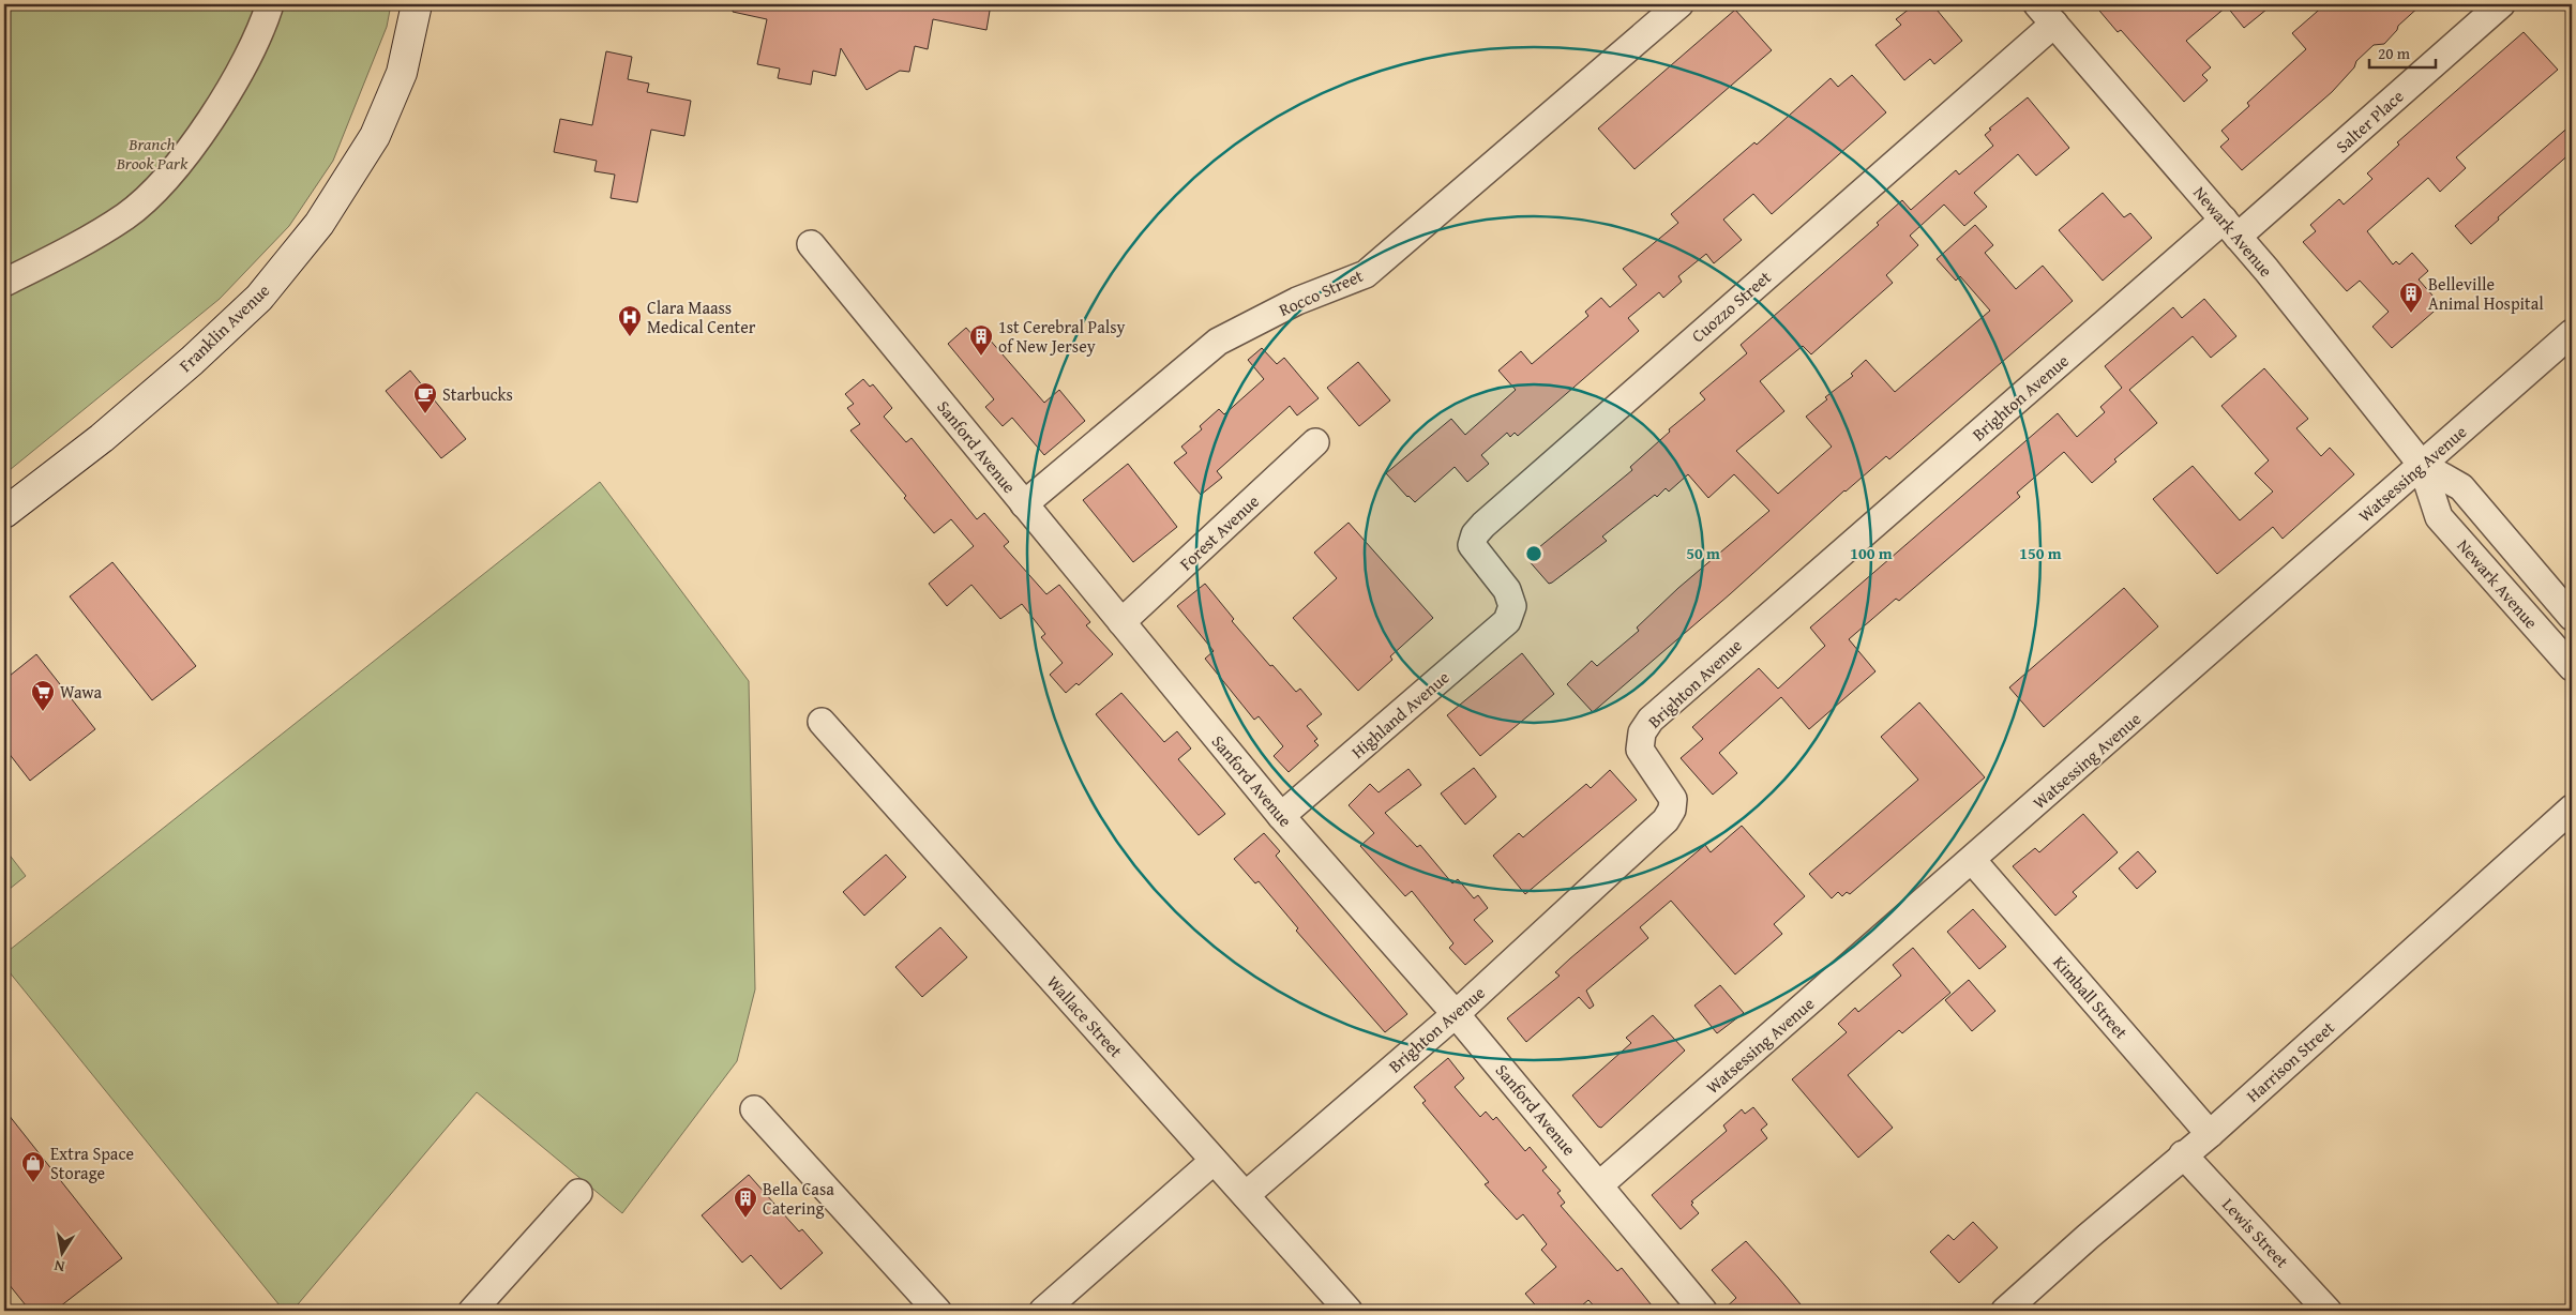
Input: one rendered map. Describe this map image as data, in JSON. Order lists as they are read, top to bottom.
{
  "streets": {
    "main road": ["Franklin Avenue"],
    "street": [
      "Salter Place",
      "Newark Avenue",
      "Rocco Street",
      "Cuozzo Street",
      "Brighton Avenue",
      "Sanford Avenue",
      "Watsessing Avenue",
      "Forest Avenue",
      "Highland Avenue",
      "Kimball Street",
      "Wallace Street",
      "Harrison Street",
      "Lewis Street"
    ]
  },
  "crossings": [
    ["Salter Place", "Newark Avenue"],
    ["Salter Place", "Brighton Avenue"],
    ["Newark Avenue", "Cuozzo Street"],
    ["Newark Avenue", "Brighton Avenue"],
    ["Newark Avenue", "Watsessing Avenue"],
    ["Rocco Street", "Sanford Avenue"],
    ["Cuozzo Street", "Highland Avenue"],
    ["Brighton Avenue", "Sanford Avenue"],
    ["Brighton Avenue", "Wallace Street"],
    ["Sanford Avenue", "Watsessing Avenue"],
    ["Sanford Avenue", "Forest Avenue"],
    ["Sanford Avenue", "Highland Avenue"],
    ["Watsessing Avenue", "Kimball Street"],
    ["Kimball Street", "Harrison Street"],
    ["Harrison Street", "Lewis Street"]
  ],
  "parks": ["Branch Brook Park"],
  "places": {
    "building": ["Belleville Animal Hospital", "1st Cerebral Palsy of New Jersey", "Bella Casa Catering"],
    "hospital": ["Clara Maass Medical Center"],
    "cafe": ["Starbucks"],
    "supermarket": ["Wawa"],
    "shop": ["Extra Space Storage"]
  },
  "scale_bar": "20 m",
  "north": "bottom",
  "rings": ["50 m", "100 m", "150 m"]
}
